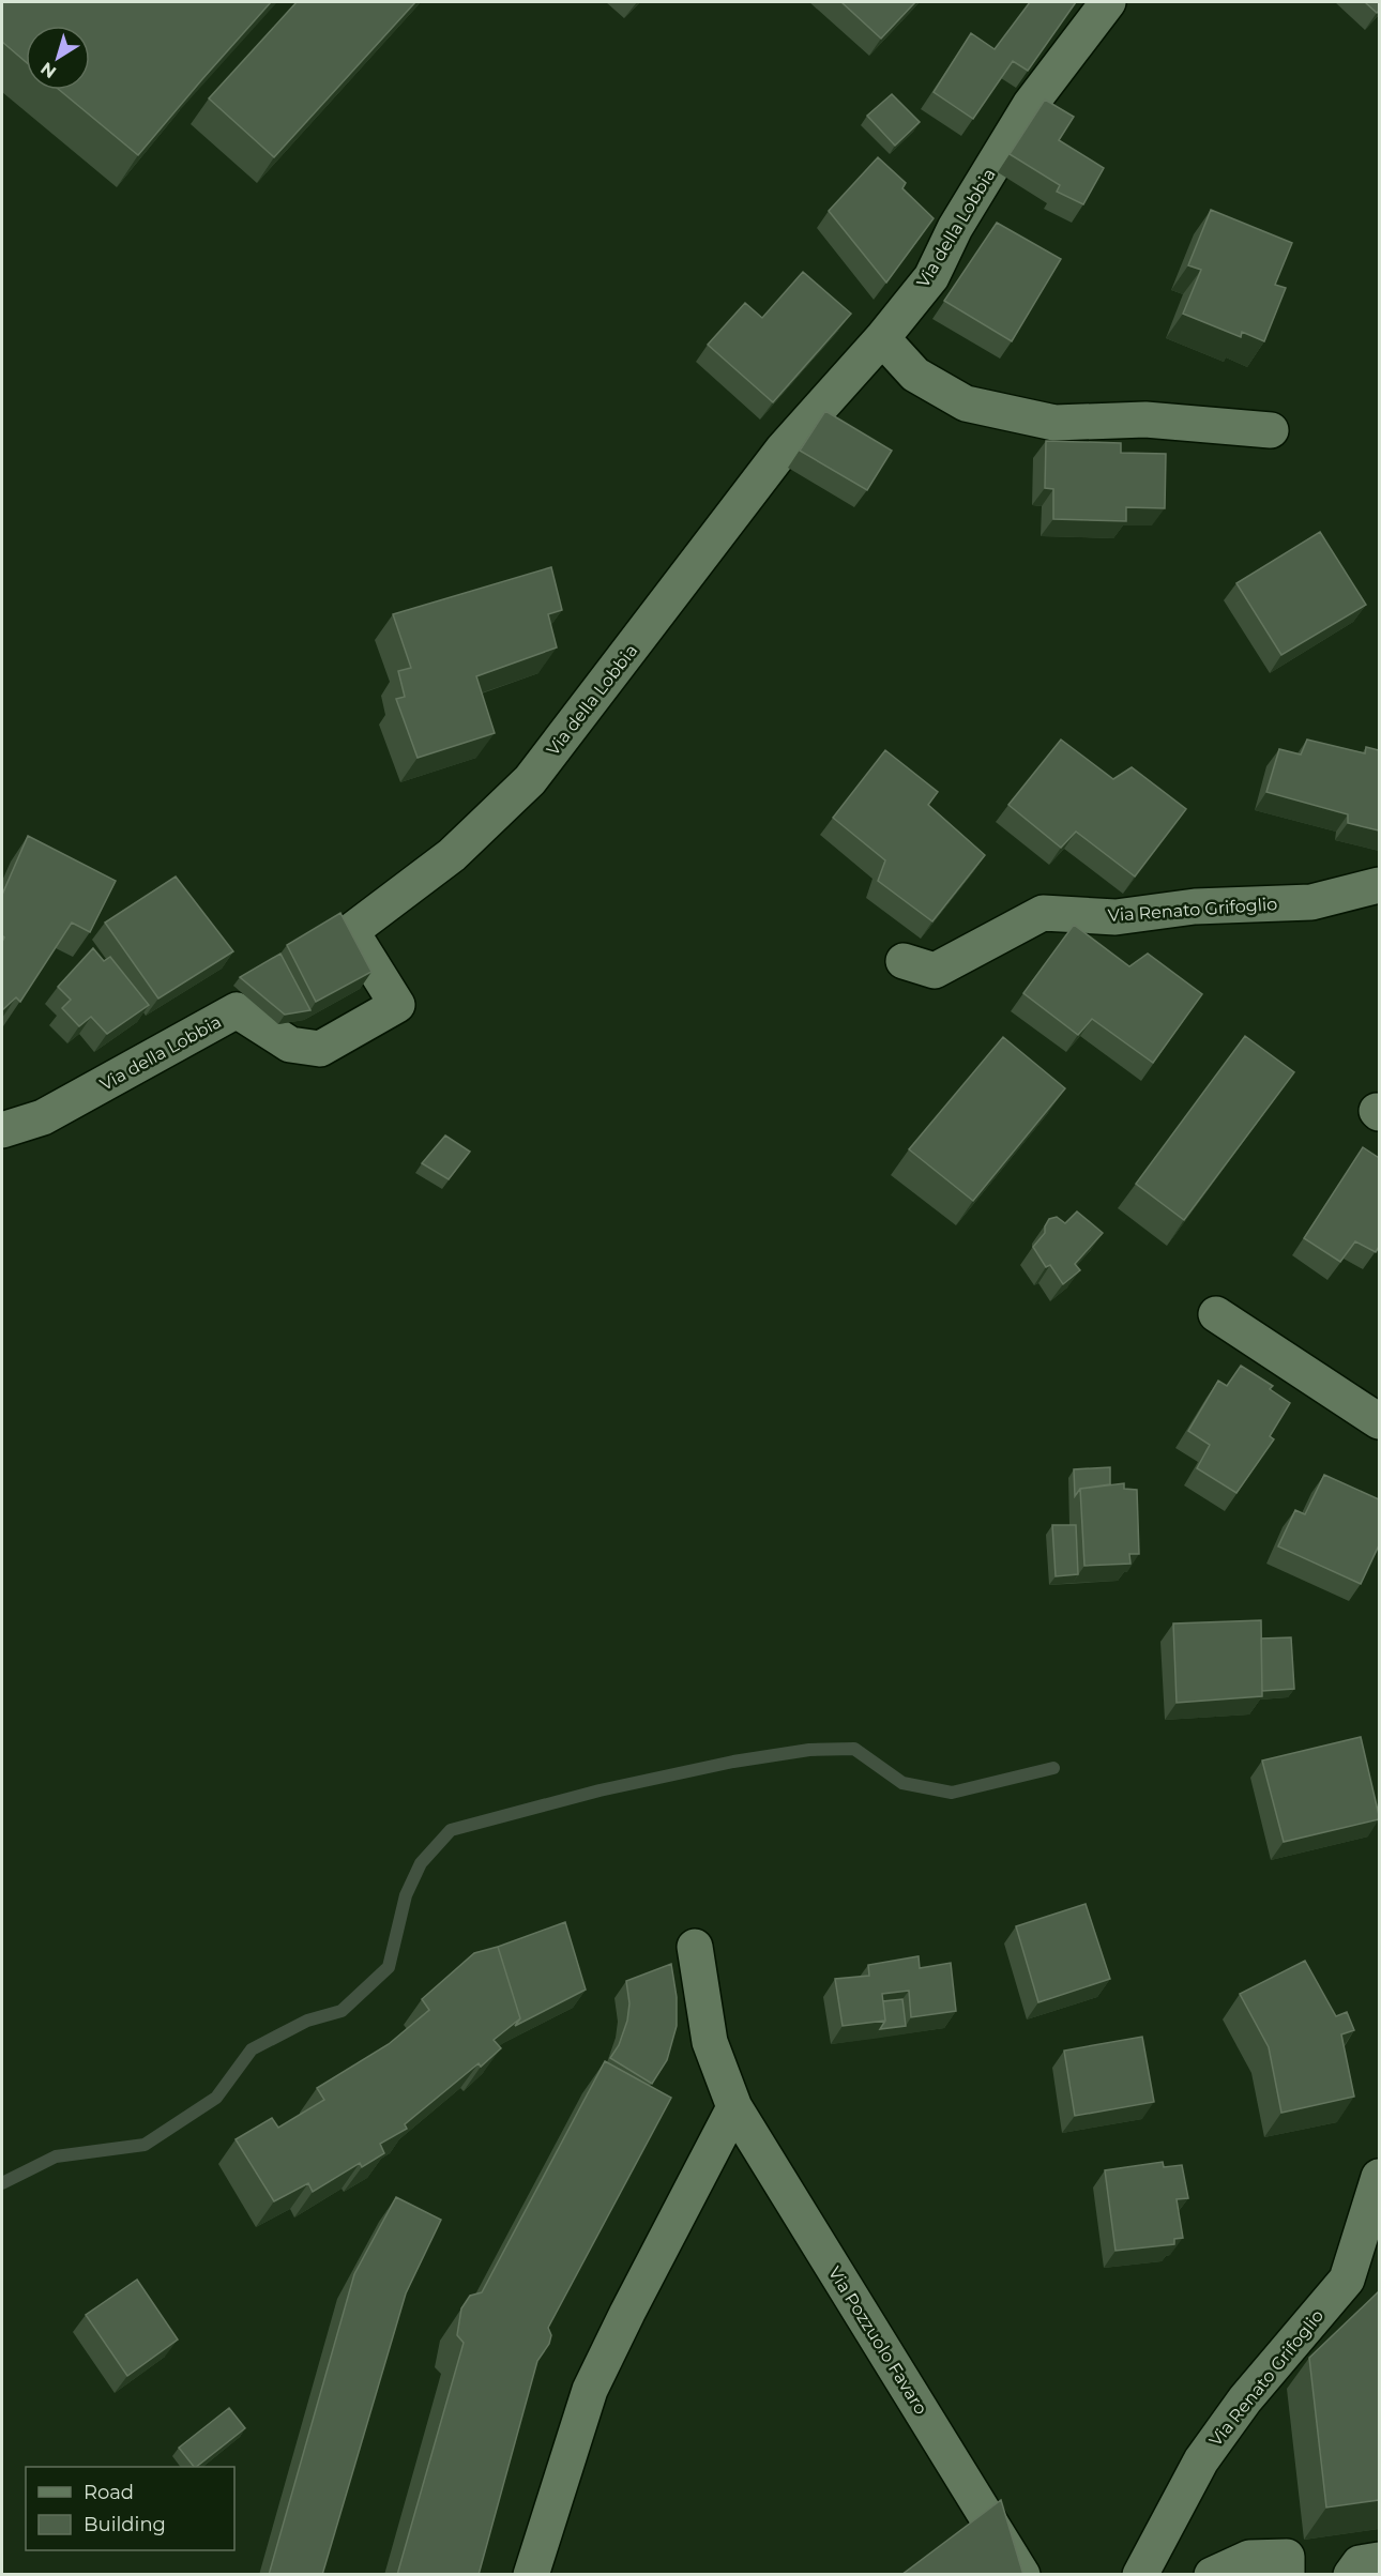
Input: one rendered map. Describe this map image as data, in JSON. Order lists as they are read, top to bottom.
{
  "streets": {
    "street": ["Via della Lobbia", "Via Renato Grifoglio", "Via Pozzuolo Favaro"]
  },
  "legend": ["Road", "Building"],
  "north": "bottom left"
}
